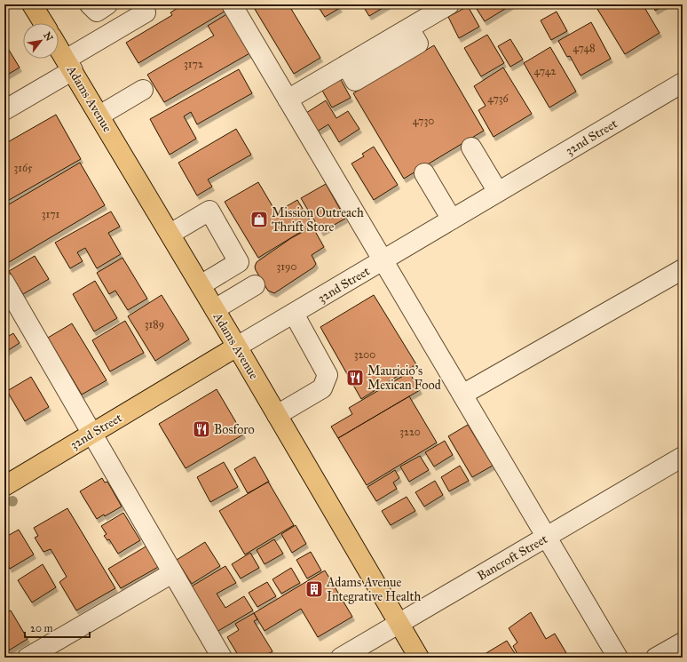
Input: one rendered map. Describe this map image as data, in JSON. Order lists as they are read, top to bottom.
{
  "streets": {
    "main road": ["Adams Avenue", "32nd Street"],
    "street": ["Bancroft Street"]
  },
  "crossings": [
    ["Adams Avenue", "32nd Street"],
    ["Adams Avenue", "Bancroft Street"]
  ],
  "places": {
    "shop": ["Mission Outreach Thrift Store"],
    "restaurant": ["Mauricio's Mexican Food", "Bosforo"],
    "building": ["Adams Avenue Integrative Health"]
  },
  "house_numbers": [
    "4748",
    "3172",
    "4742",
    "4736",
    "4730",
    "3165",
    "3171",
    "3190",
    "3189",
    "3200",
    "3220"
  ],
  "scale_bar": "20 m",
  "north": "top right"
}
